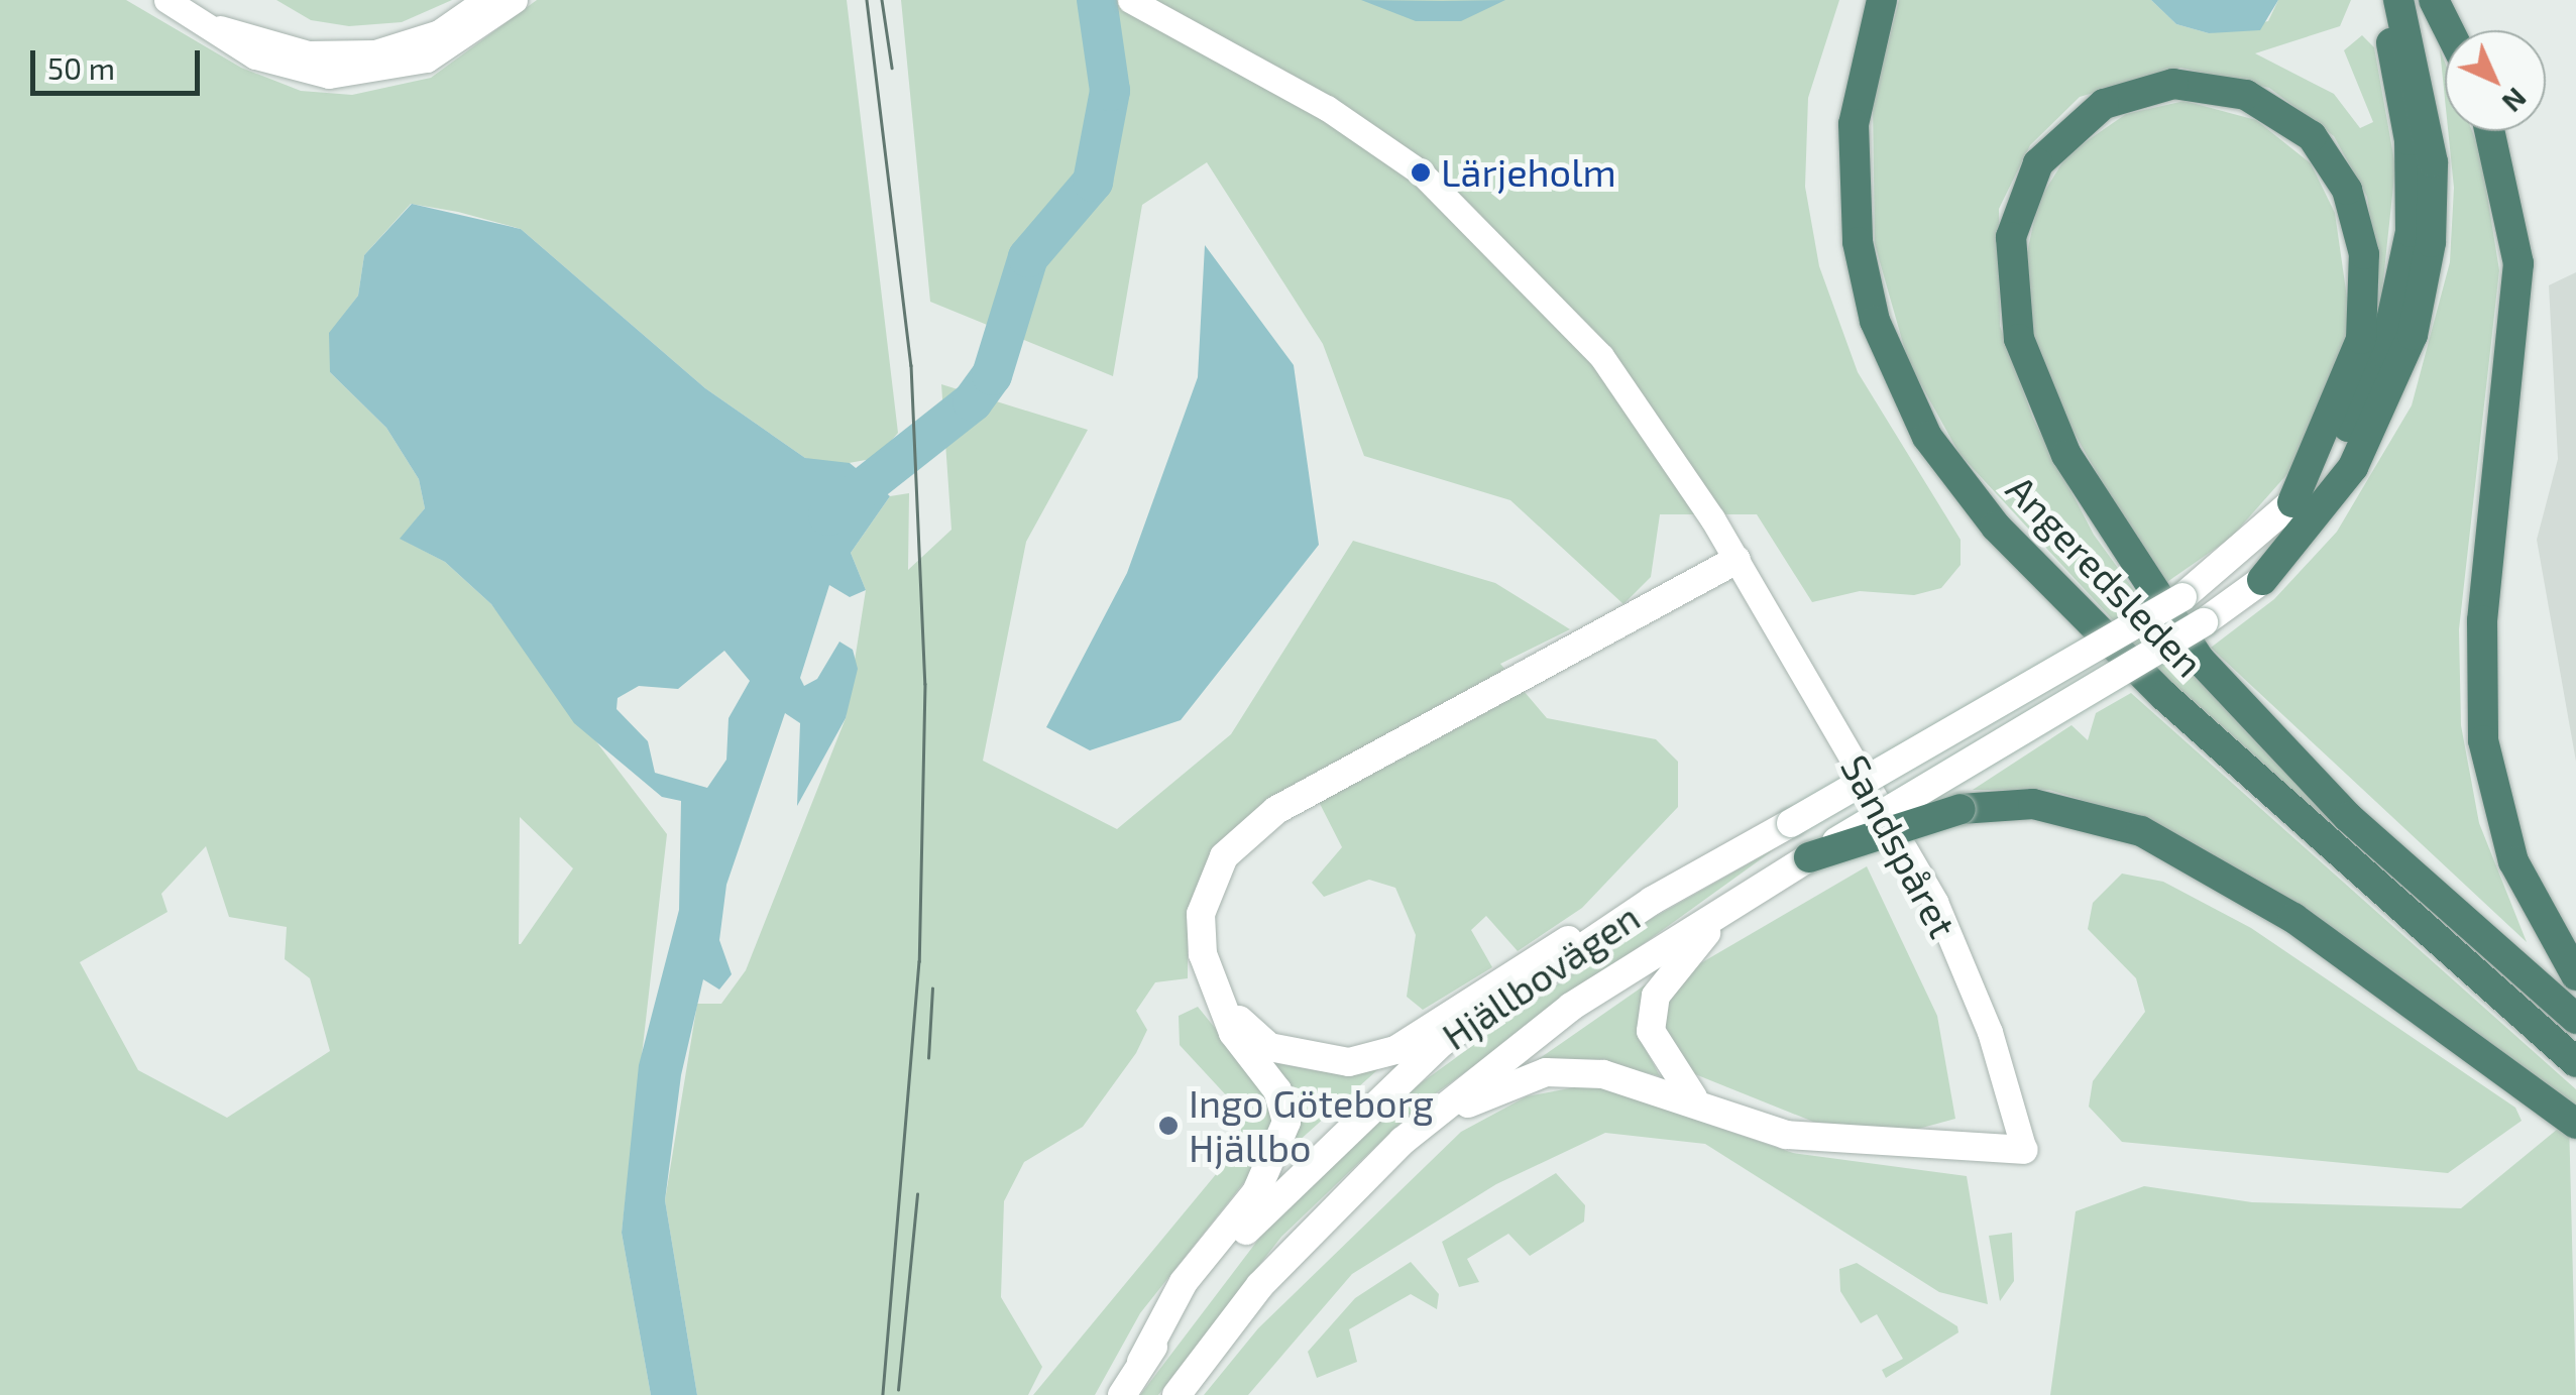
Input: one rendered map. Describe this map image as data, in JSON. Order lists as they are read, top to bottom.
{
  "streets": {
    "highway": ["Angeredsleden"],
    "main road": ["Hjällbovägen"],
    "street": ["Sandspåret"]
  },
  "places": ["Lärjeholm", "Ingo Göteborg Hjällbo"],
  "scale_bar": "50 m",
  "north": "bottom right"
}
